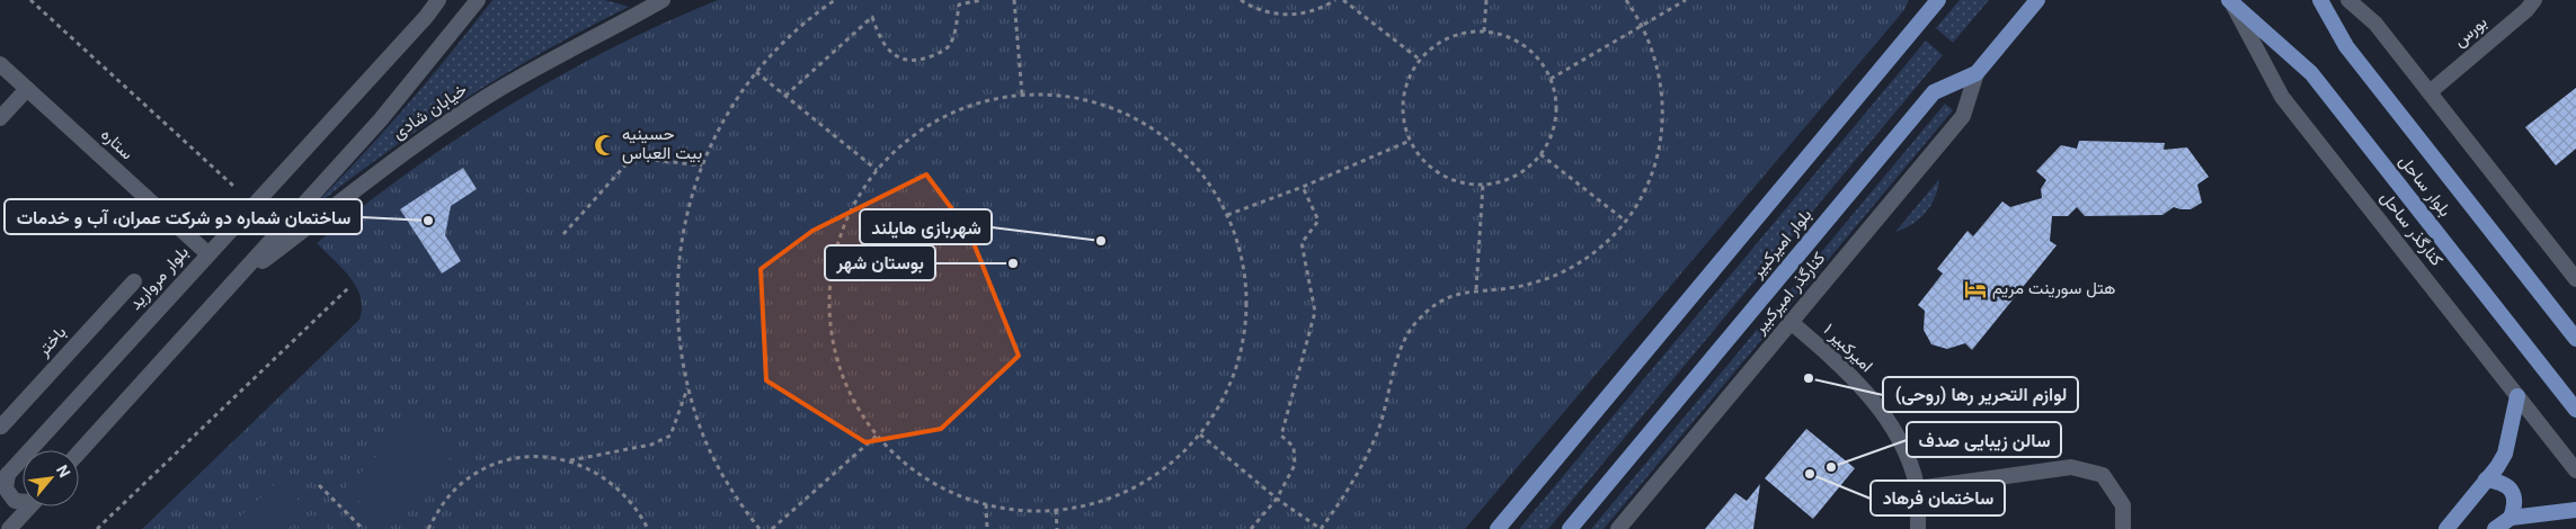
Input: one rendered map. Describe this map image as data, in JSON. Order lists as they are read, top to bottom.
{
  "streets": {
    "main road": ["بلوار ساحل", "بلوار امیرکبیر"],
    "street": [
      "بورس",
      "خیابان شادی",
      "ستاره",
      "کنارگذر ساحل",
      "بلوار مروارید",
      "کنارگذر امیرکبیر",
      "باختر",
      "امیرکبیر ۱"
    ]
  },
  "crossings": [
    ["ستاره", "بلوار مروارید"],
    ["بلوار ساحل", "کنارگذر ساحل"],
    ["بلوار امیرکبیر", "کنارگذر امیرکبیر"],
    ["کنارگذر امیرکبیر", "امیرکبیر ۱"]
  ],
  "places": {
    "mosque": ["حسینیه بیت العباس"],
    "other": [
      "ساختمان شماره دو شرکت عمران، آب و خدمات",
      "شهربازی هایلند",
      "بوستان شهر",
      "لوازم التحریر رها (روحی)",
      "سالن زیبایی صدف",
      "ساختمان فرهاد"
    ],
    "hotel": ["هتل سورینت مريم"]
  },
  "north": "top right"
}
